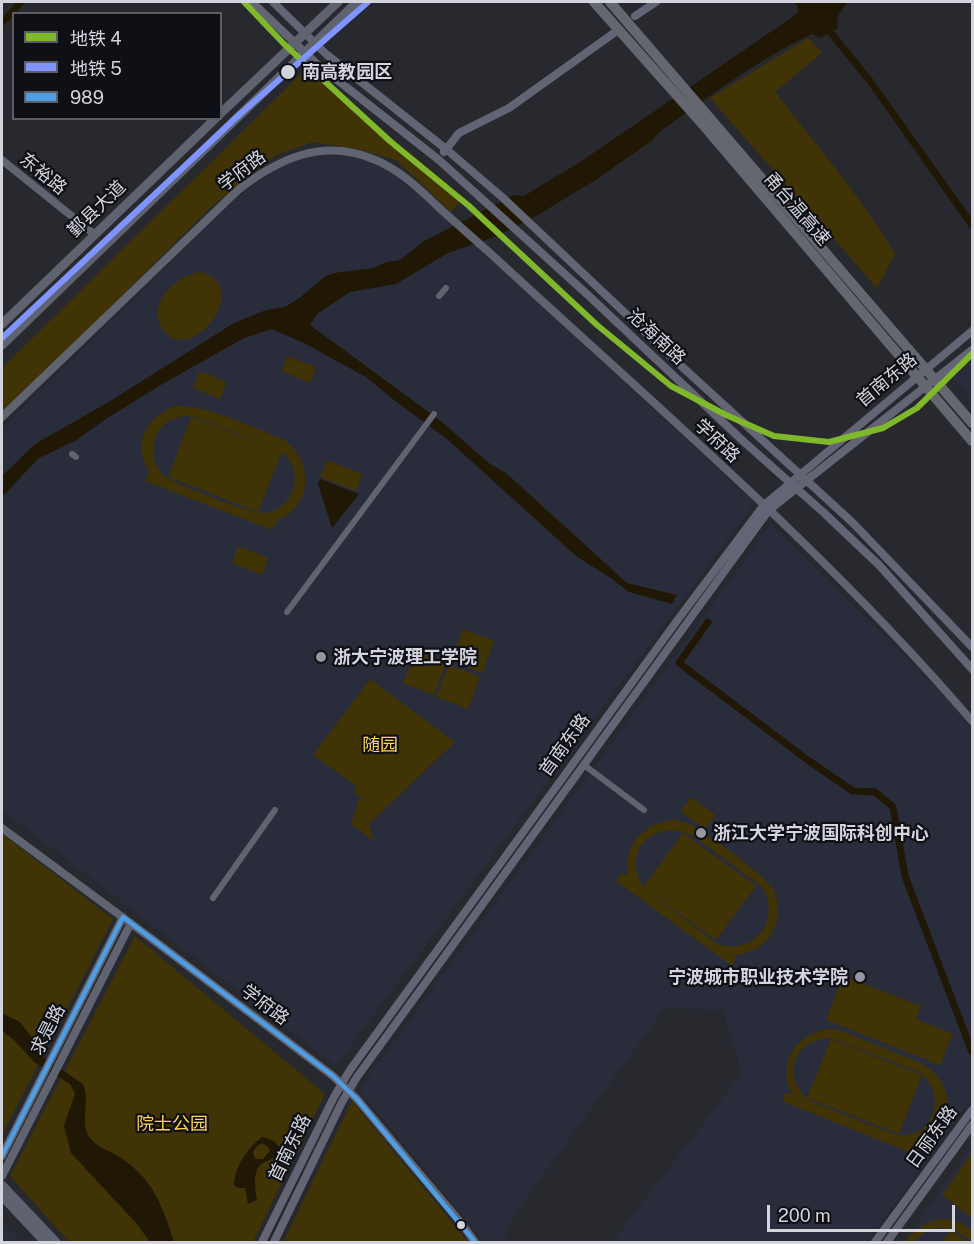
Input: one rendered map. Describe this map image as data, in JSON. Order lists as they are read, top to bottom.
{
  "streets": {
    "highway": ["甬台温高速"],
    "main road": [
      "鄞县大道",
      "沧海南路",
      "首南东路",
      "日丽东路"
    ],
    "street": ["学府路", "东裕路", "求是路"]
  },
  "crossings": [
    ["学府路", "首南东路"],
    ["学府路", "求是路"],
    ["东裕路", "鄞县大道"],
    ["鄞县大道", "沧海南路"],
    ["甬台温高速", "首南东路"],
    ["沧海南路", "首南东路"]
  ],
  "parks": ["随园", "院士公园"],
  "places": [
    "南高教园区",
    "浙大宁波理工学院",
    "浙江大学宁波国际科创中心",
    "宁波城市职业技术学院"
  ],
  "lines": ["metro line 4", "metro line 5", "transit line 989"],
  "legend": ["地铁 4", "地铁 5", "989"],
  "scale_bar": "200 m"
}
